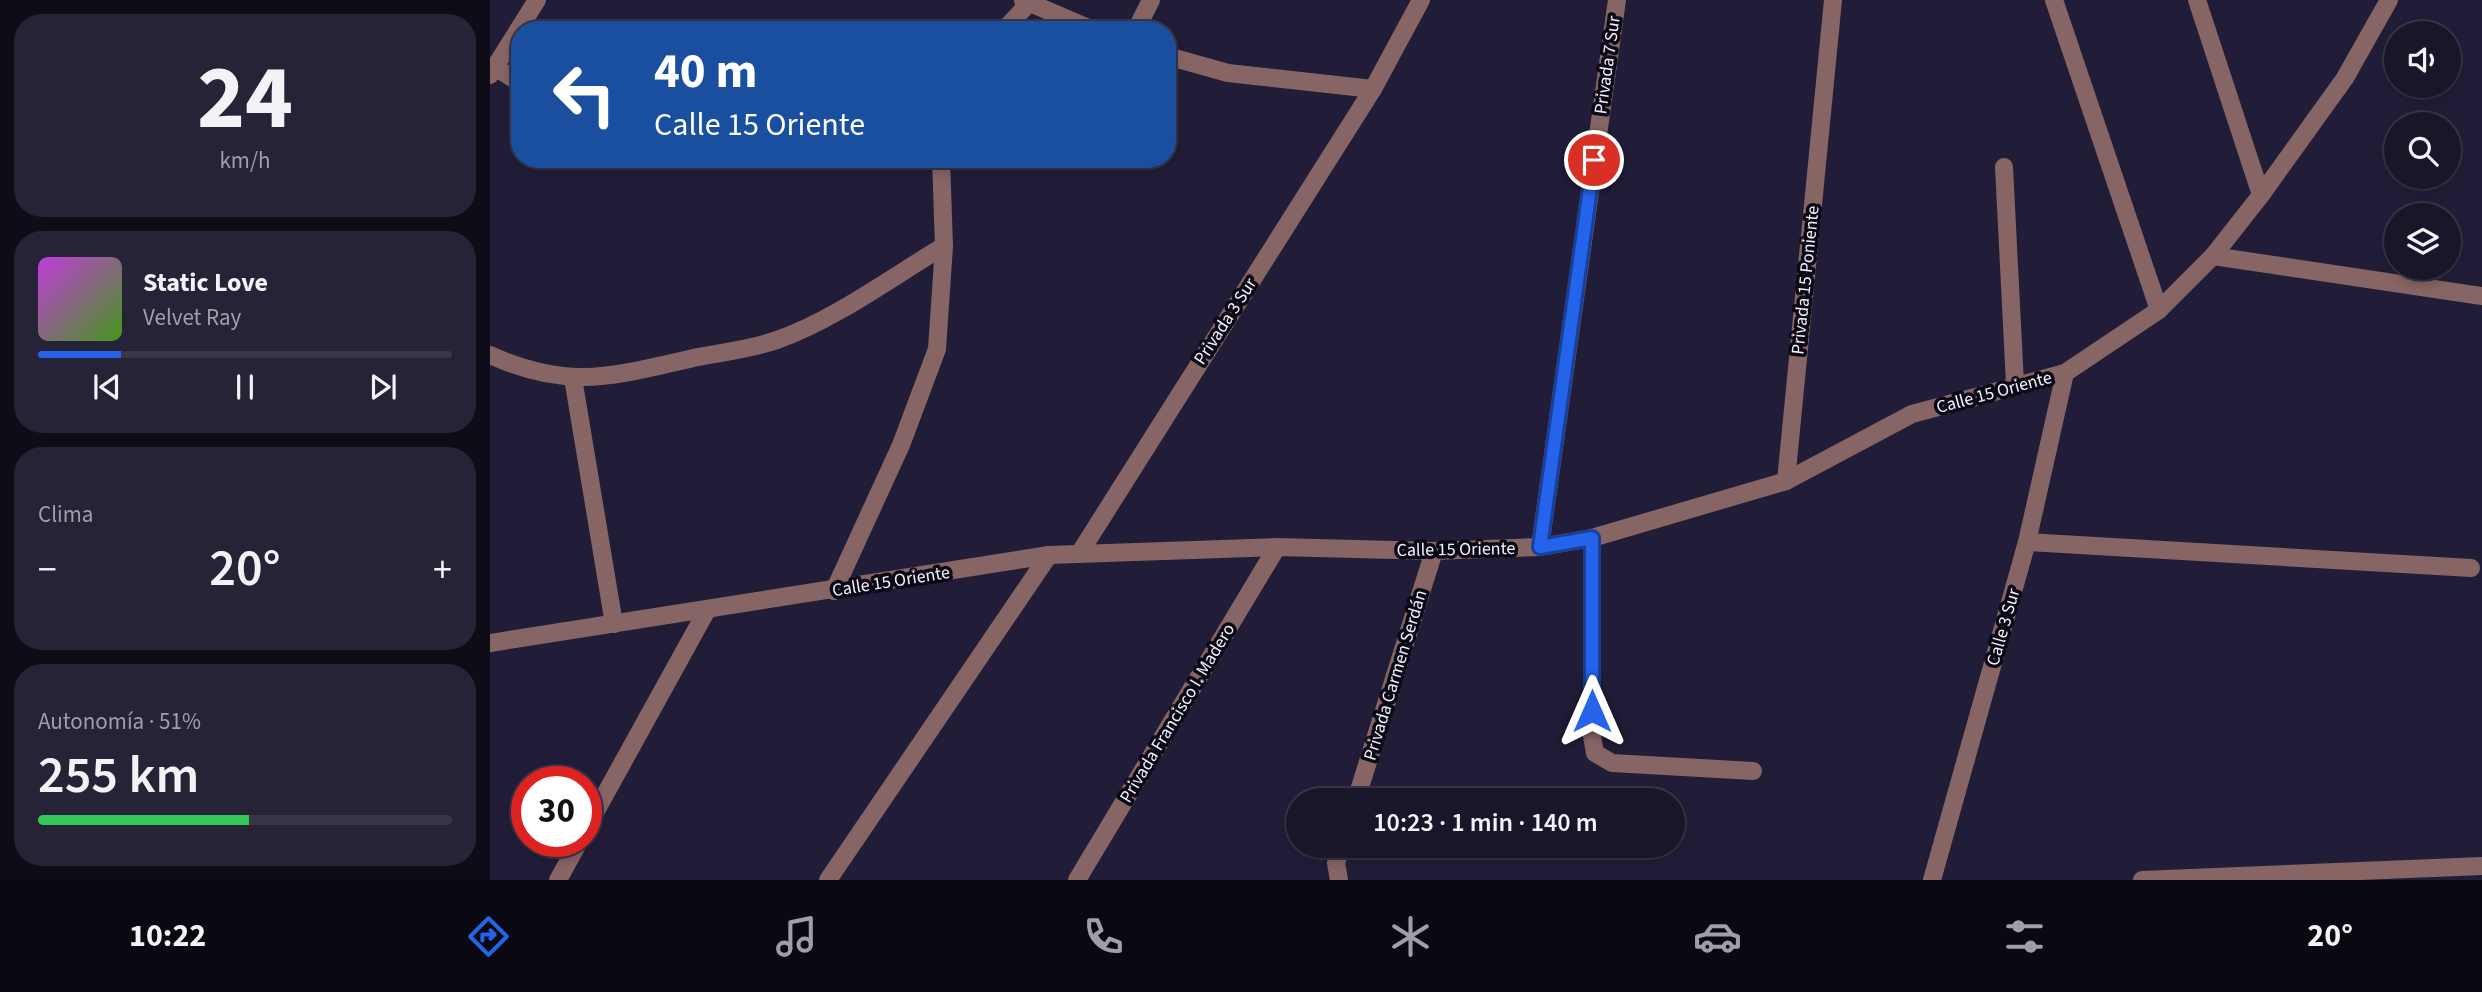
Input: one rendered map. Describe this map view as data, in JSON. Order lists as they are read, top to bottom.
{
  "streets": {
    "street": [
      "Privada 7 Sur",
      "Privada 15 Poniente",
      "Privada 3 Sur",
      "Calle 15 Oriente",
      "Calle 3 Sur",
      "Privada Carmen Serdán",
      "Privada Francisco I. Madero"
    ]
  },
  "crossings": [
    ["Privada 7 Sur", "Calle 15 Oriente"],
    ["Privada 15 Poniente", "Calle 15 Oriente"],
    ["Privada 3 Sur", "Calle 15 Oriente"],
    ["Calle 15 Oriente", "Calle 3 Sur"],
    ["Calle 15 Oriente", "Privada Carmen Serdán"],
    ["Calle 15 Oriente", "Privada Francisco I. Madero"]
  ],
  "page": {
    "tile": [
      ["24", "km/h"],
      "Clima",
      ["Autonomía · 51%", "255 km"]
    ],
    "turn": ["40 m", "Calle 15 Oriente"],
    "song": ["Static Love", "Velvet Ray"],
    "heat": ["−", "20°", "+"],
    "limit": "30",
    "trip": "10:23 · 1 min · 140 m",
    "tabs": ["10:22", "20°"]
  }
}
